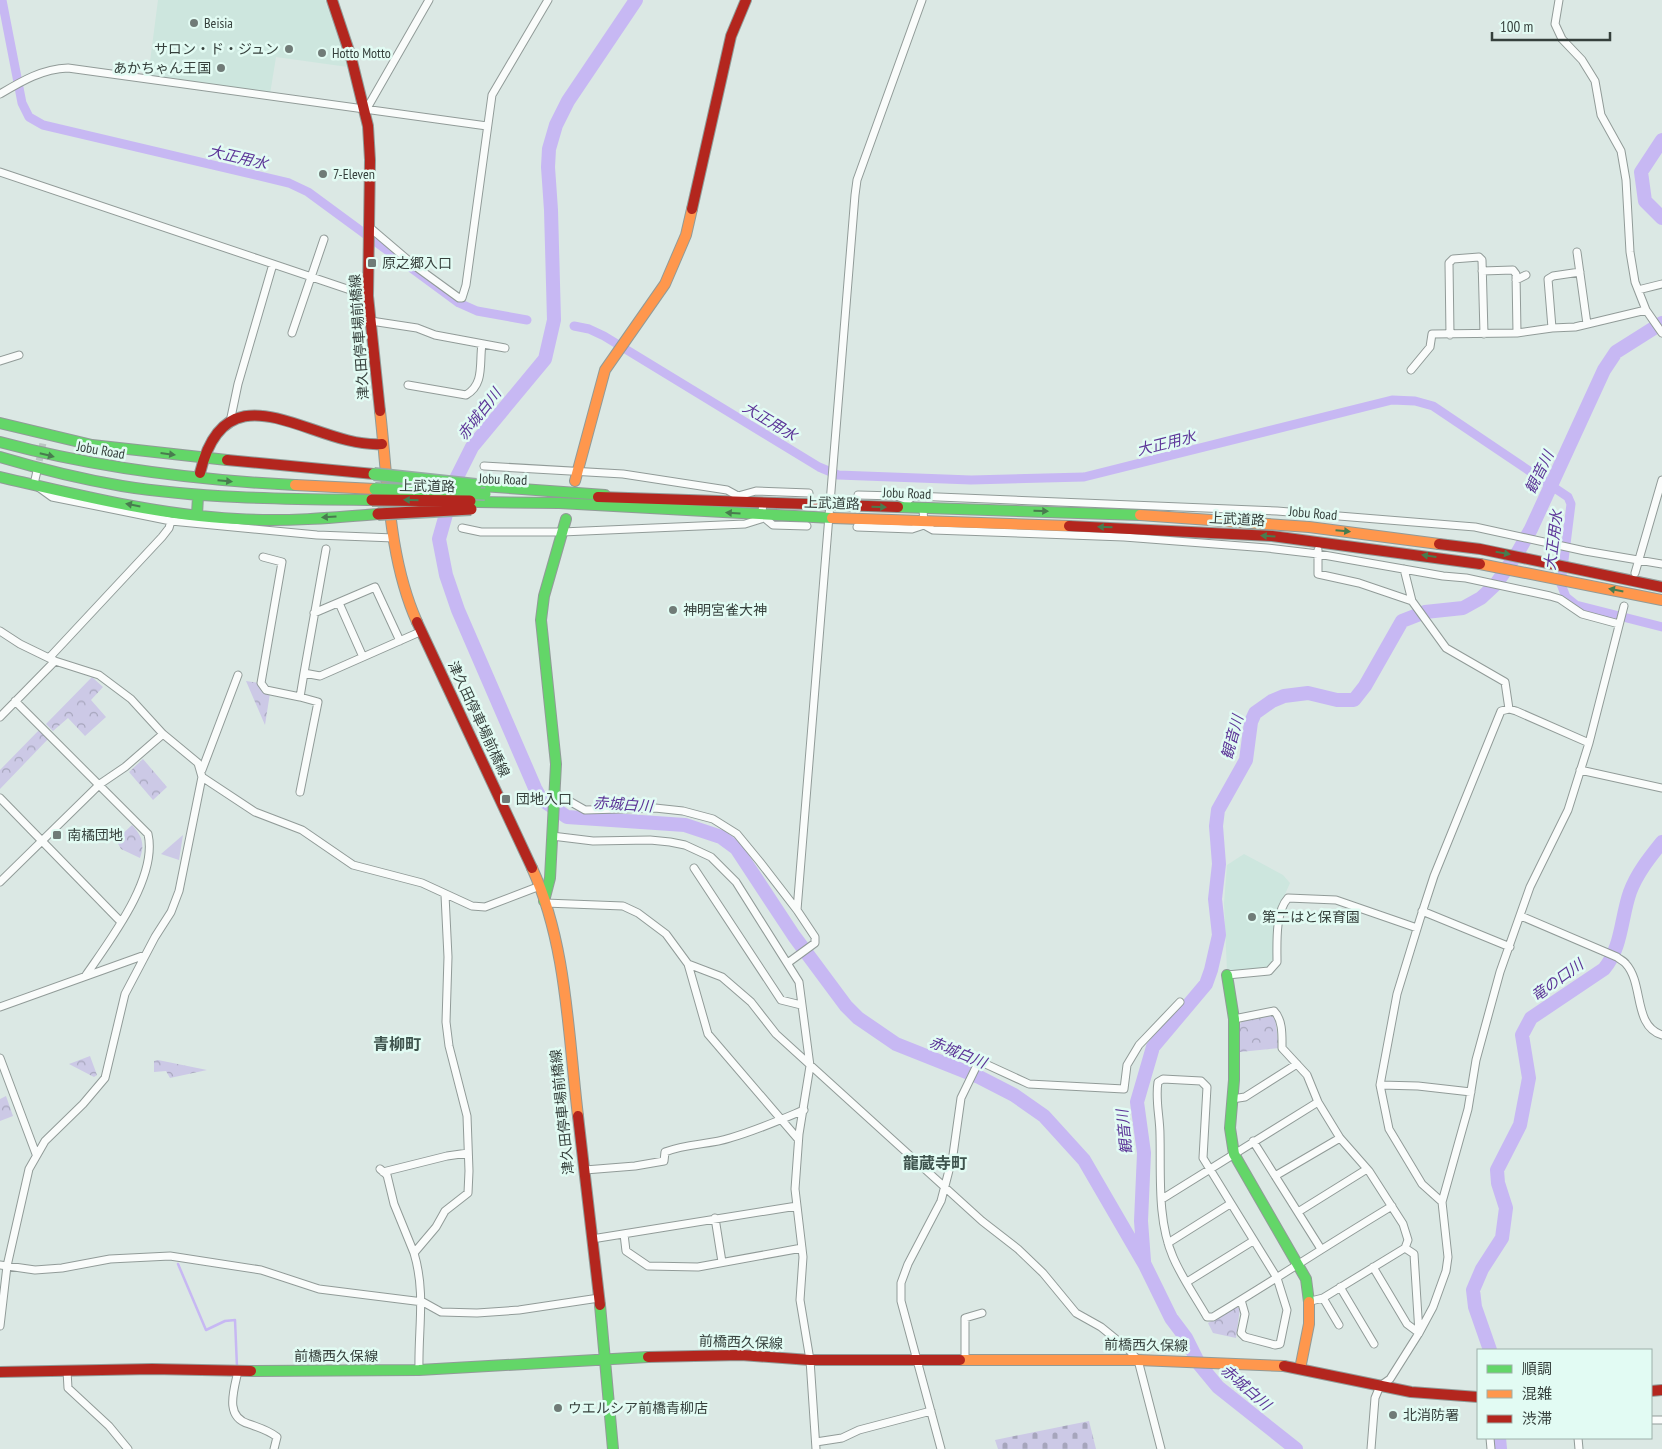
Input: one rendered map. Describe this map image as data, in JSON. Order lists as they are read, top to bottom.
{
  "streets": {
    "main road": [
      "津久田停車場前橋線",
      "Jobu Road",
      "上武道路",
      "前橋西久保線"
    ]
  },
  "crossings": [
    ["津久田停車場前橋線", "前橋西久保線"],
    ["Jobu Road", "上武道路"]
  ],
  "one_way": ["上武道路"],
  "districts": ["青柳町", "龍蔵寺町"],
  "water": [
    "大正用水",
    "赤城白川",
    "観音川",
    "竜の口川"
  ],
  "places": {
    "other": [
      "Beisia",
      "サロン・ド・ジュン",
      "Hotto Motto",
      "あかちゃん王国",
      "7-Eleven",
      "神明宮雀大神",
      "第二はと保育園",
      "ウエルシア前橋青柳店",
      "北消防署"
    ],
    "transit": ["原之郷入口", "団地入口", "南橘団地"]
  },
  "legend": ["順調", "混雑", "渋滞"],
  "scale_bar": "100 m"
}
